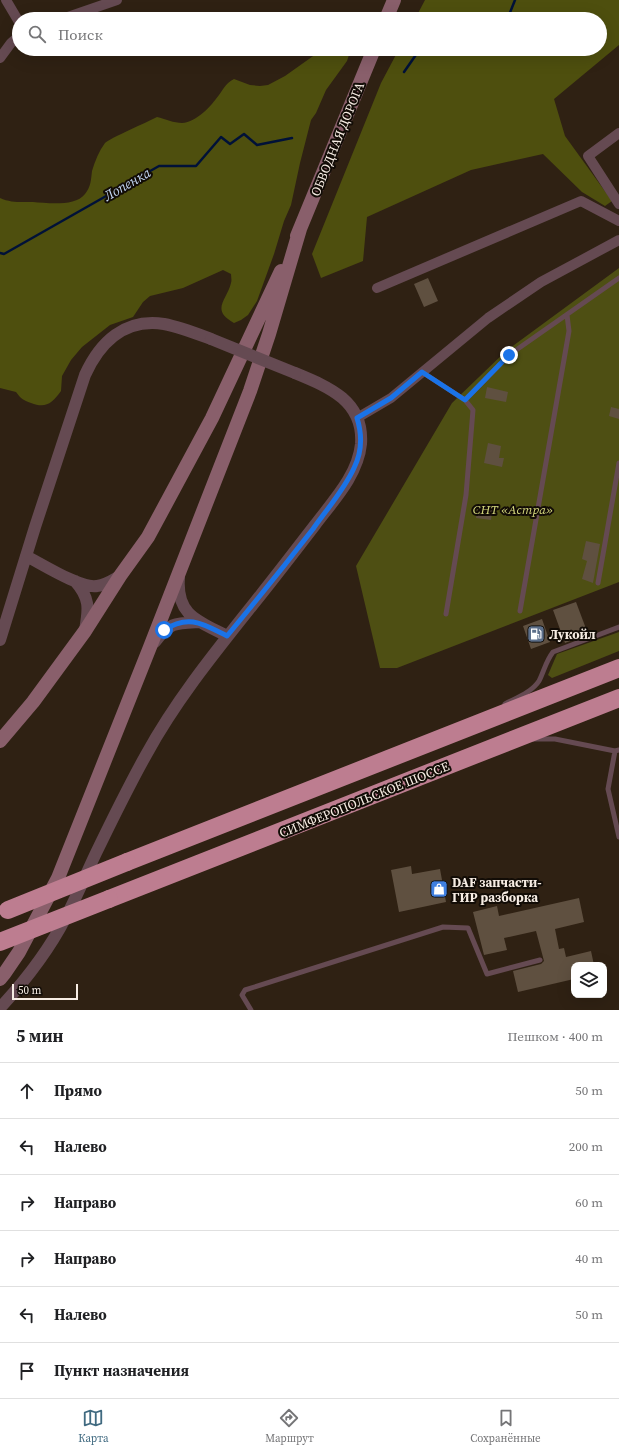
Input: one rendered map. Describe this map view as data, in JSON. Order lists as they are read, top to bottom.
{
  "streets": {
    "highway": ["СИМФЕРОПОЛЬСКОЕ ШОССЕ"],
    "main road": ["ОБВОДНАЯ ДОРОГА"]
  },
  "water": ["Лопенка"],
  "parks": ["СНТ «Астра»"],
  "places": {
    "fuel station": ["Лукойл"],
    "shop": ["DAF запчасти- ГИР разборка"]
  },
  "scale_bar": "50 m",
  "page": {
    "search": "Поиск",
    "scale": "50 m",
    "heading": ["5 мин", "Пешком · 400 m"],
    "list": [
      ["Прямо", "50 m"],
      ["Налево", "200 m"],
      ["Направо", "60 m"],
      ["Направо", "40 m"],
      ["Налево", "50 m"],
      "Пункт назначения"
    ],
    "nav": ["Карта", "Маршрут", "Сохранённые"]
  }
}
